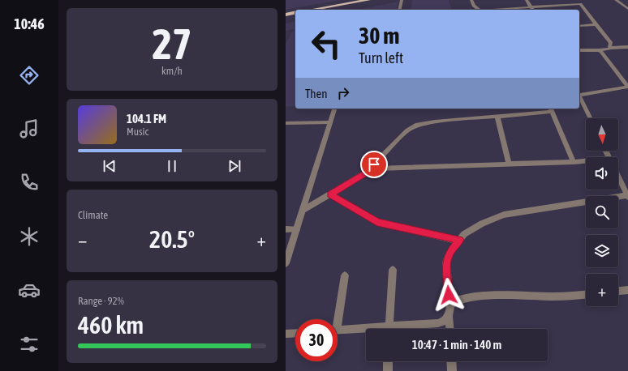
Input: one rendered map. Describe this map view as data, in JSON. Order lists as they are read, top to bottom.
{
  "north": "bottom",
  "page": {
    "tabs": "10:46",
    "tile": [
      ["27", "km/h"],
      "Climate",
      ["Range · 92%", "460 km"]
    ],
    "turn": ["30 m", "Turn left"],
    "then": "Then",
    "song": ["104.1 FM", "Music"],
    "map_buttons": "+",
    "heat": ["−", "20.5°", "+"],
    "limit": "30",
    "trip": "10:47 · 1 min · 140 m"
  }
}
